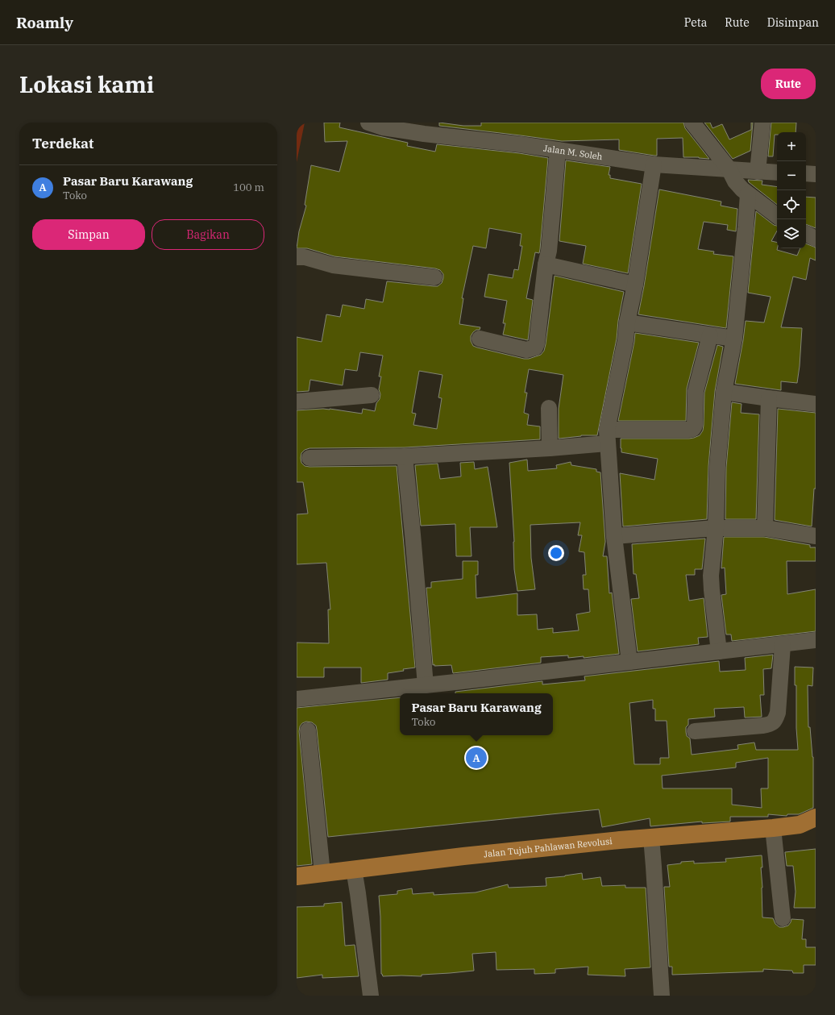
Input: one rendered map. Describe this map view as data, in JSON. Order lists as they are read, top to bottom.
{
  "streets": {
    "main road": ["Jalan Tujuh Pahlawan Revolusi"],
    "street": ["Jalan M. Soleh"]
  },
  "page": {
    "header": "Roamly",
    "nav": ["Peta", "Rute", "Disimpan"],
    "buttons": [
      "Rute",
      ["Simpan", "Bagikan"]
    ],
    "title": "Lokasi kami",
    "heading": "Terdekat",
    "map_buttons": ["+", "−"],
    "list": [
      {
        "mark": "A",
        "name": "Pasar Baru Karawang",
        "note": "Toko",
        "value": "100 m"
      }
    ],
    "popup": ["Pasar Baru Karawang", "Toko"],
    "pins": "A"
  }
}
